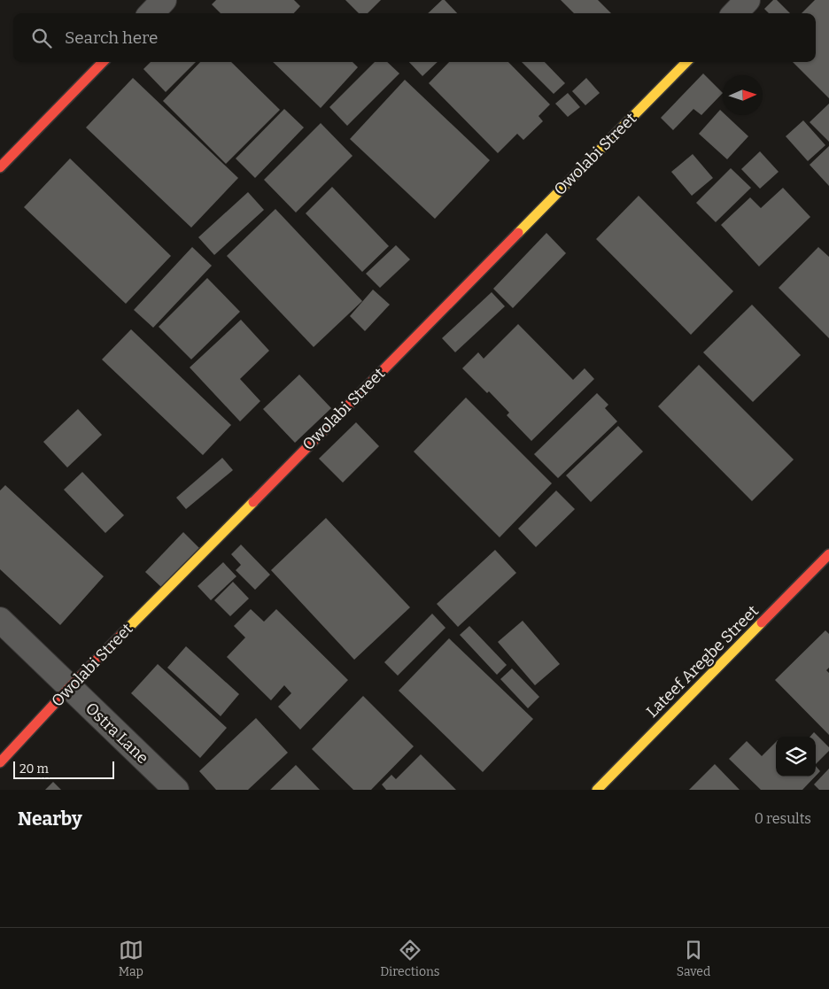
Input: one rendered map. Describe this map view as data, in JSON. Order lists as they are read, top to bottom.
{
  "streets": {
    "street": ["Owolabi Street", "Lateef Aregbe Street", "Ostra Lane"]
  },
  "crossings": [
    ["Owolabi Street", "Ostra Lane"]
  ],
  "scale_bar": "20 m",
  "north": "right",
  "page": {
    "search": "Search here",
    "scale": "20 m",
    "heading": ["Nearby", "0 results"],
    "nav": ["Map", "Directions", "Saved"]
  }
}
